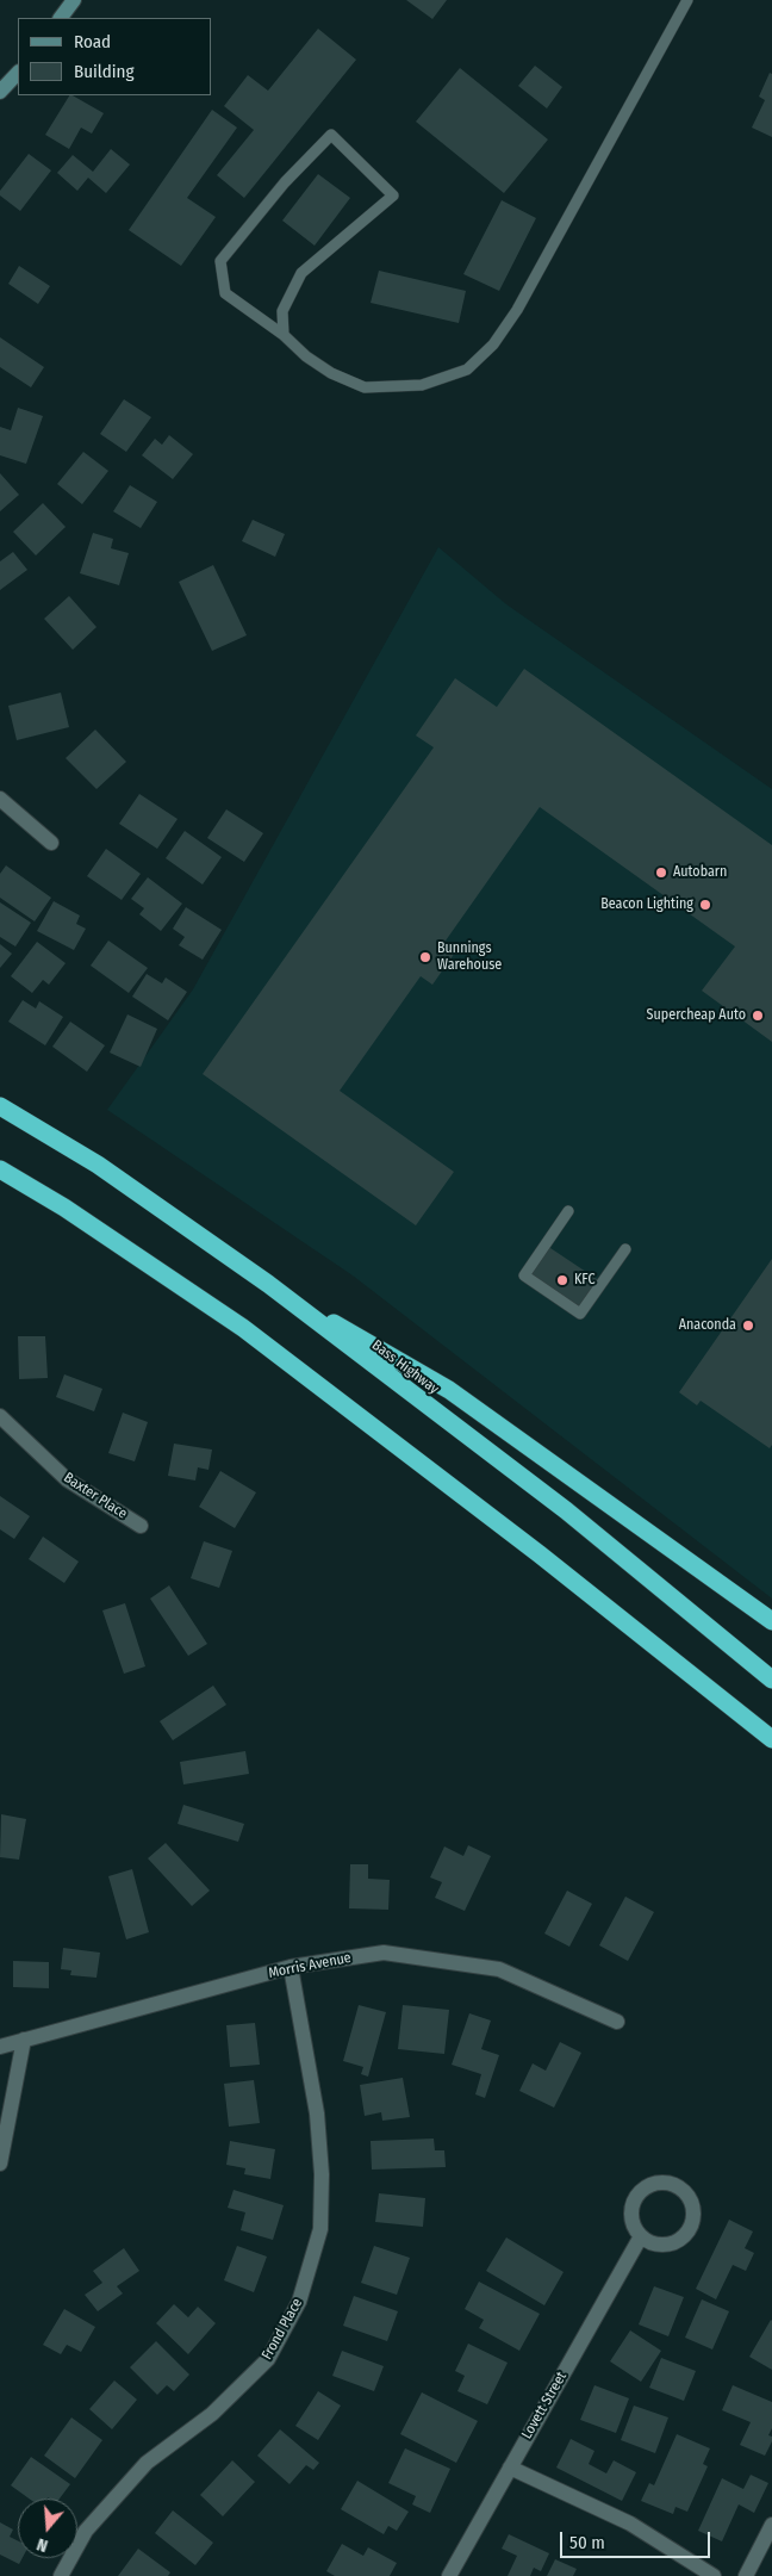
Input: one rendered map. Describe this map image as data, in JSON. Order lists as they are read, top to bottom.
{
  "streets": {
    "highway": ["Bass Highway"],
    "street": [
      "Baxter Place",
      "Morris Avenue",
      "Frond Place",
      "Lovett Street"
    ]
  },
  "crossings": [
    ["Morris Avenue", "Frond Place"]
  ],
  "places": [
    "Autobarn",
    "Beacon Lighting",
    "Bunnings Warehouse",
    "Supercheap Auto",
    "KFC",
    "Anaconda"
  ],
  "legend": ["Road", "Building"],
  "scale_bar": "50 m",
  "north": "bottom"
}
